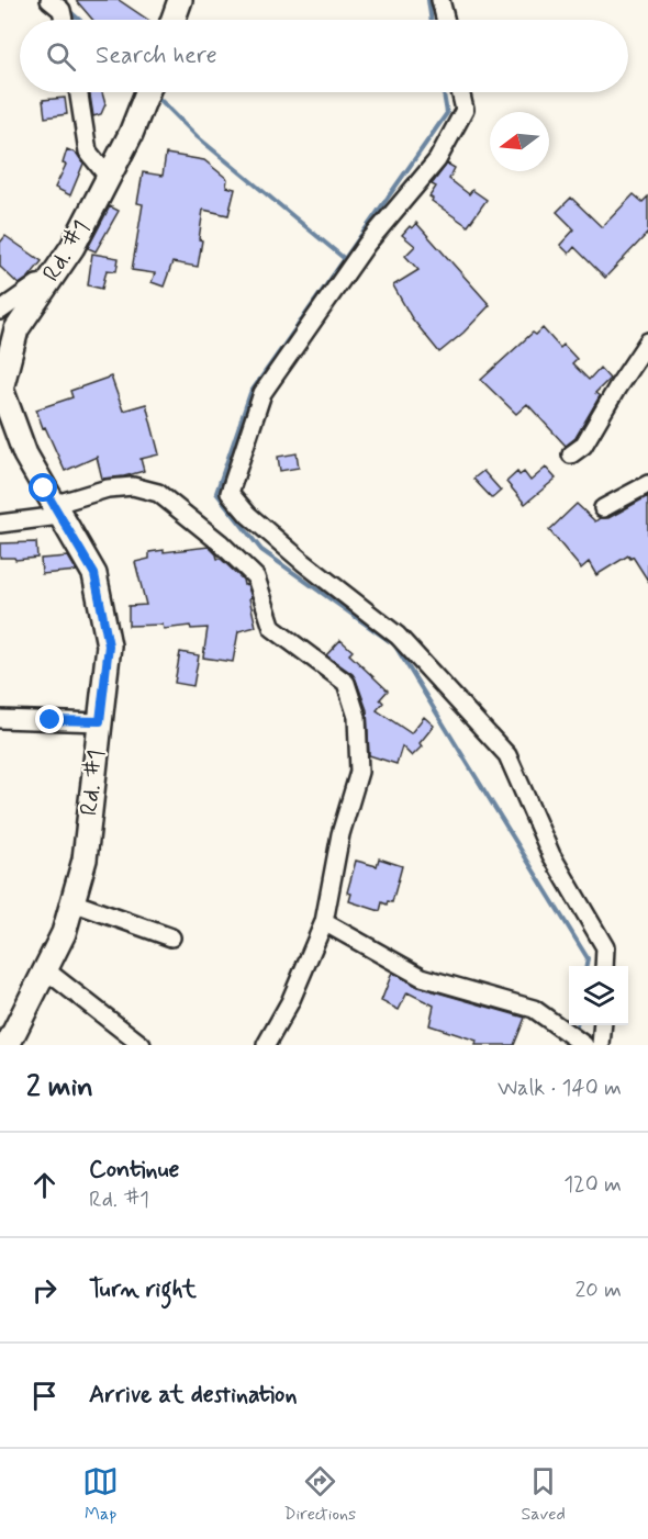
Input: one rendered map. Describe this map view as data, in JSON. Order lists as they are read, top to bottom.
{
  "streets": {
    "main road": ["Rd. #1"]
  },
  "north": "left",
  "page": {
    "search": "Search here",
    "heading": ["2 min", "Walk · 140 m"],
    "list": [
      ["Continue", "Rd. #1", "120 m"],
      ["Turn right", "20 m"],
      "Arrive at destination"
    ],
    "nav": ["Map", "Directions", "Saved"]
  }
}
